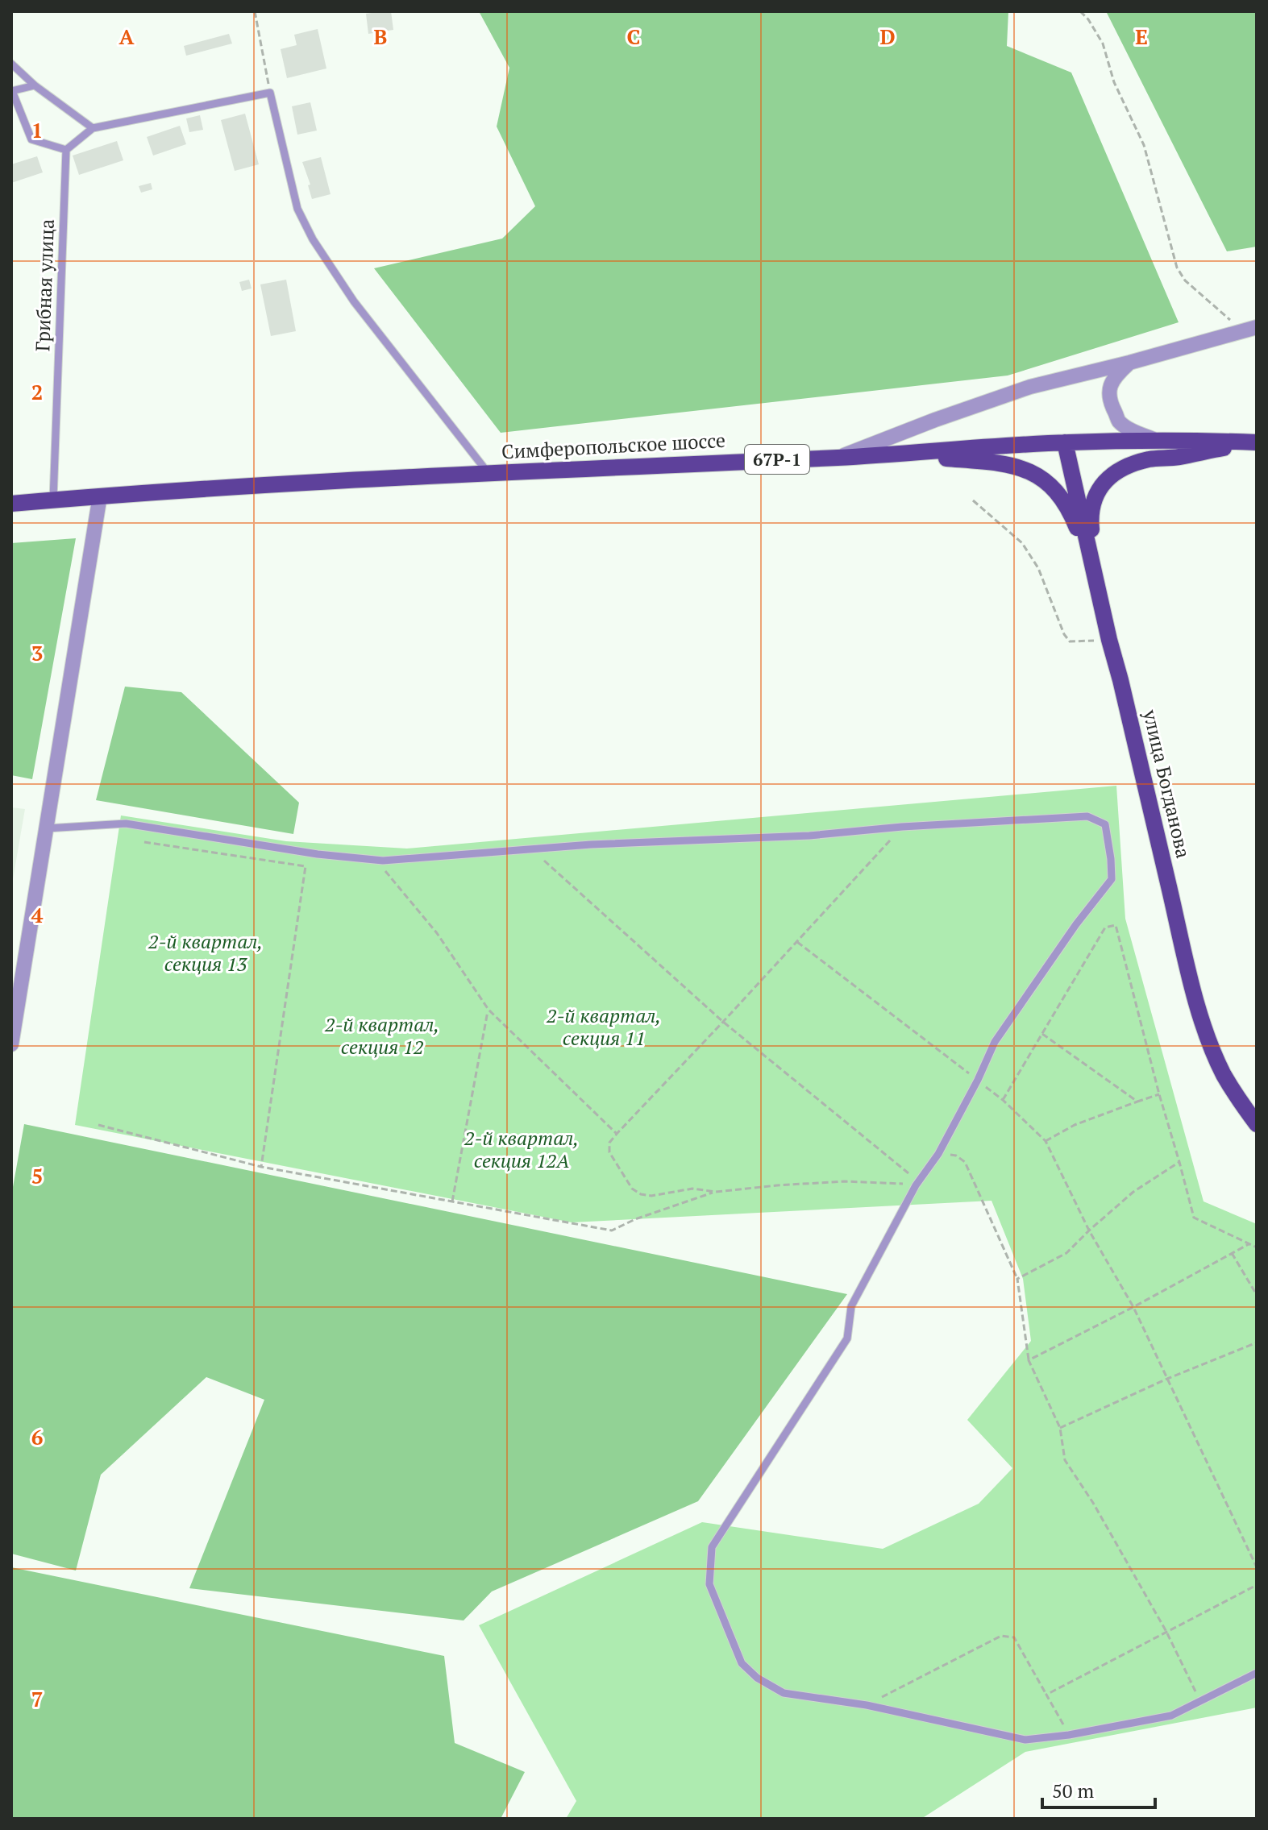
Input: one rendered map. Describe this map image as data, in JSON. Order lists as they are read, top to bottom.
{
  "streets": {
    "main road": ["Симферопольское шоссе", "67Р-1", "улица Богданова"],
    "lane": ["Грибная улица"]
  },
  "crossings": [
    ["Грибная улица", "Симферопольское шоссе"],
    ["Симферопольское шоссе", "улица Богданова"]
  ],
  "parks": [
    "2-й квартал, секция 13",
    "2-й квартал, секция 11",
    "2-й квартал, секция 12",
    "2-й квартал, секция 12А"
  ],
  "scale_bar": "50 m",
  "grid": {
    "columns": [
      "A",
      "B",
      "C",
      "D",
      "E"
    ],
    "rows": [
      "1",
      "2",
      "3",
      "4",
      "5",
      "6",
      "7"
    ]
  }
}
